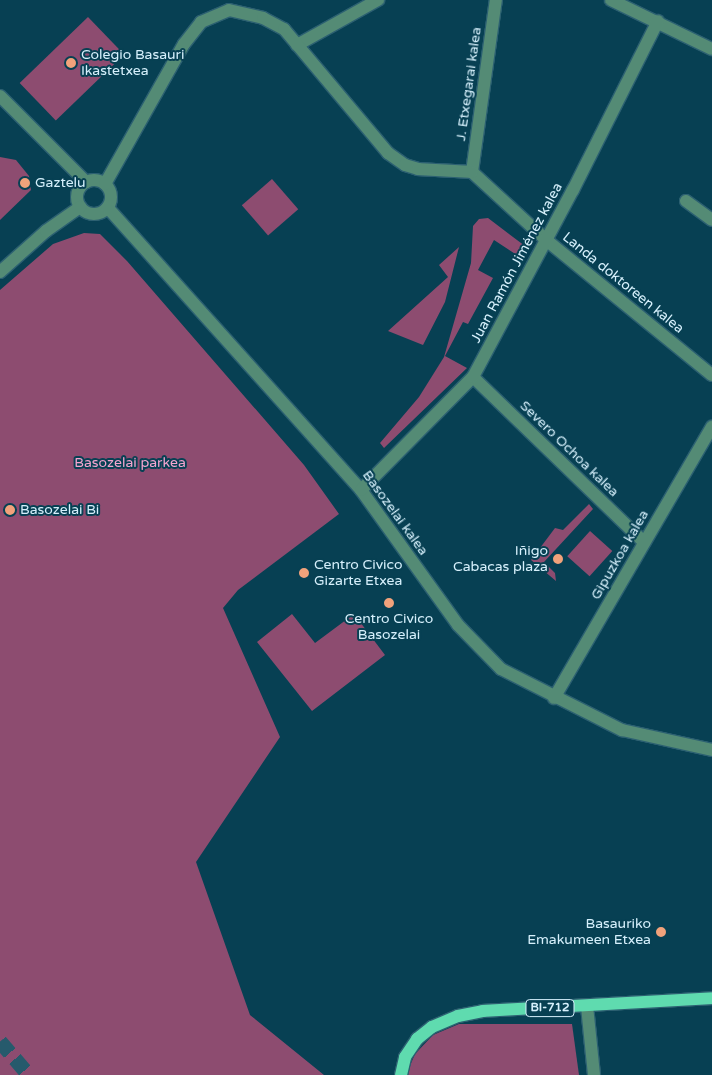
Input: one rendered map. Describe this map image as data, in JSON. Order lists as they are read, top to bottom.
{
  "streets": {
    "main road": ["BI-712"],
    "street": [
      "J. Etxegarai kalea",
      "Juan Ramón Jiménez kalea",
      "Landa doktoreen kalea",
      "Severo Ochoa kalea",
      "Basozelai kalea",
      "Gipuzkoa kalea"
    ]
  },
  "crossings": [
    ["J. Etxegarai kalea", "Landa doktoreen kalea"],
    ["Juan Ramón Jiménez kalea", "Landa doktoreen kalea"],
    ["Juan Ramón Jiménez kalea", "Severo Ochoa kalea"],
    ["Juan Ramón Jiménez kalea", "Basozelai kalea"],
    ["Severo Ochoa kalea", "Gipuzkoa kalea"],
    ["Basozelai kalea", "Gipuzkoa kalea"]
  ],
  "parks": ["Basozelai parkea"],
  "places": [
    "Colegio Basauri Ikastetxea",
    "Gaztelu",
    "Basozelai Bi",
    "Iñigo Cabacas plaza",
    "Centro Civico Gizarte Etxea",
    "Centro Civico Basozelai",
    "Basauriko Emakumeen Etxea"
  ]
}
